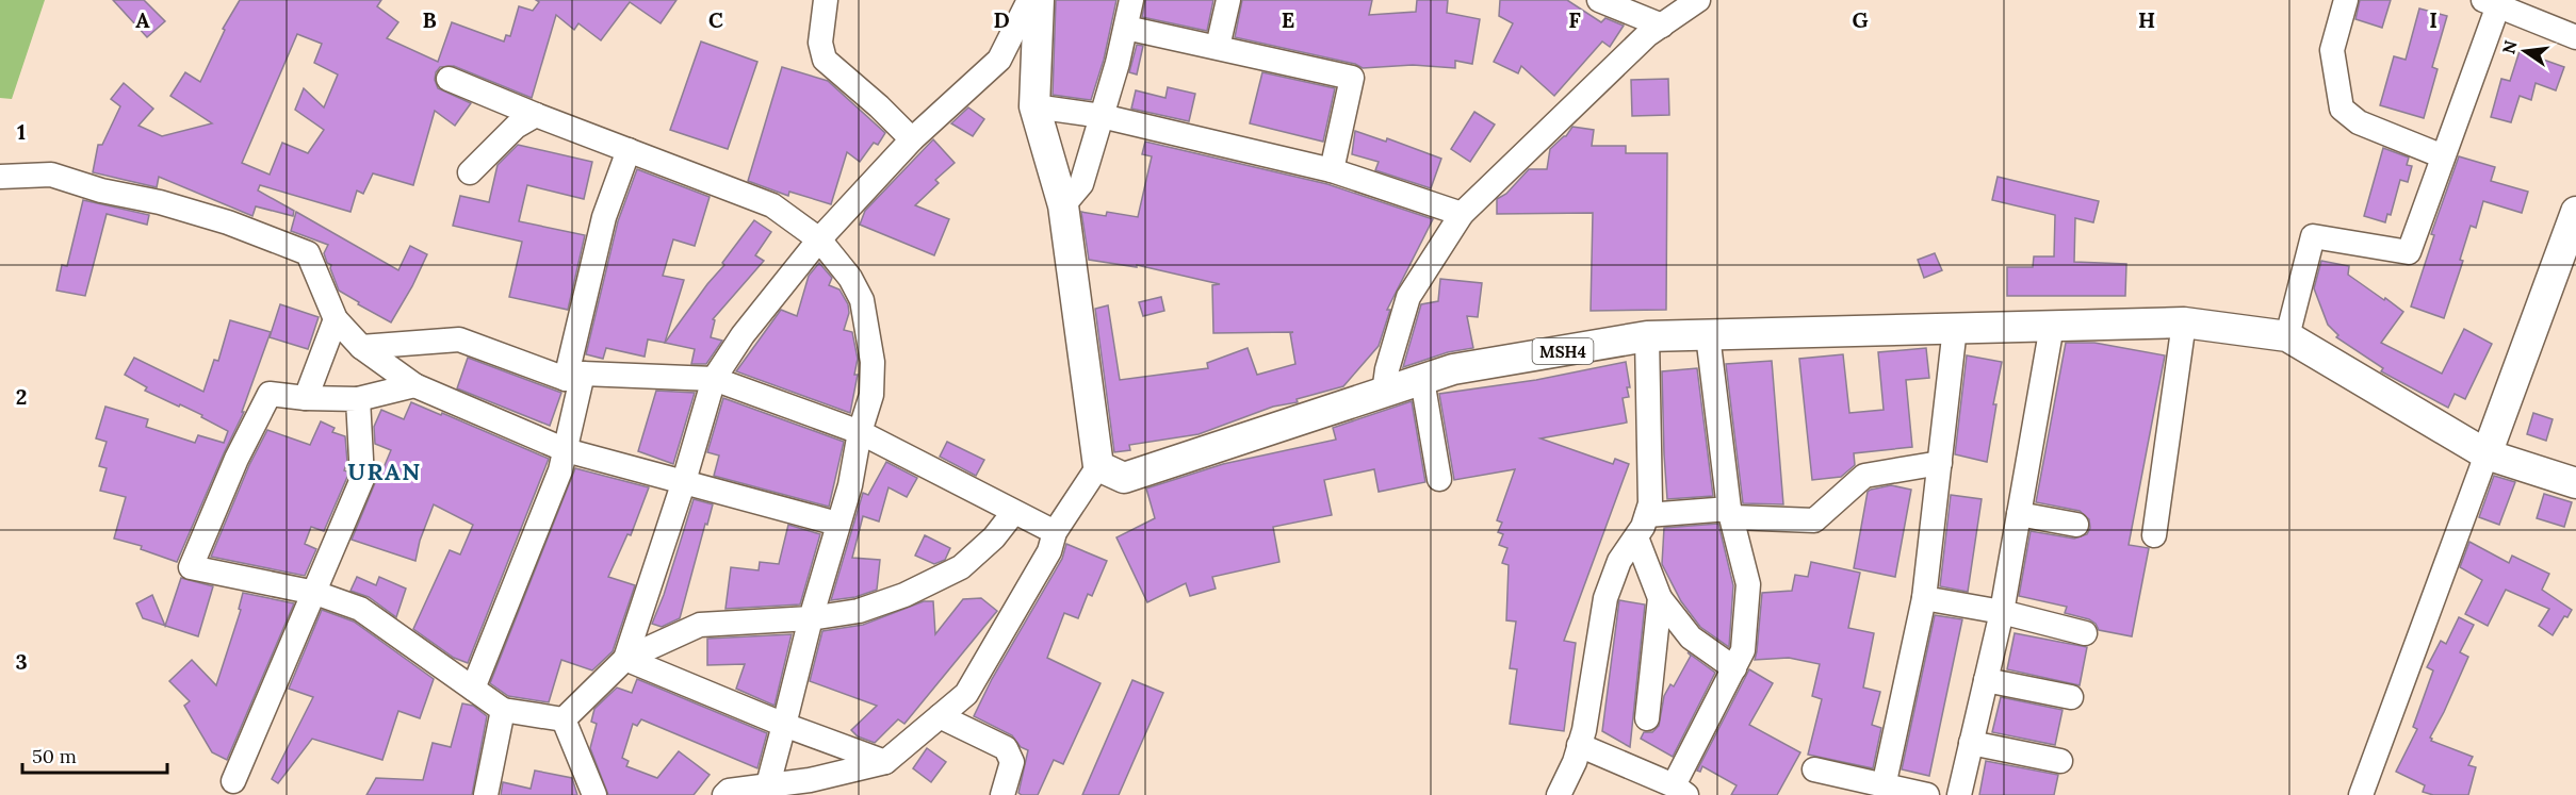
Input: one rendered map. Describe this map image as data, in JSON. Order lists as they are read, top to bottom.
{
  "streets": {
    "main road": ["MSH4"]
  },
  "districts": ["URAN"],
  "scale_bar": "50 m",
  "north": "left",
  "grid": {
    "columns": [
      "A",
      "B",
      "C",
      "D",
      "E",
      "F",
      "G",
      "H",
      "I"
    ],
    "rows": ["1", "2", "3"]
  }
}
